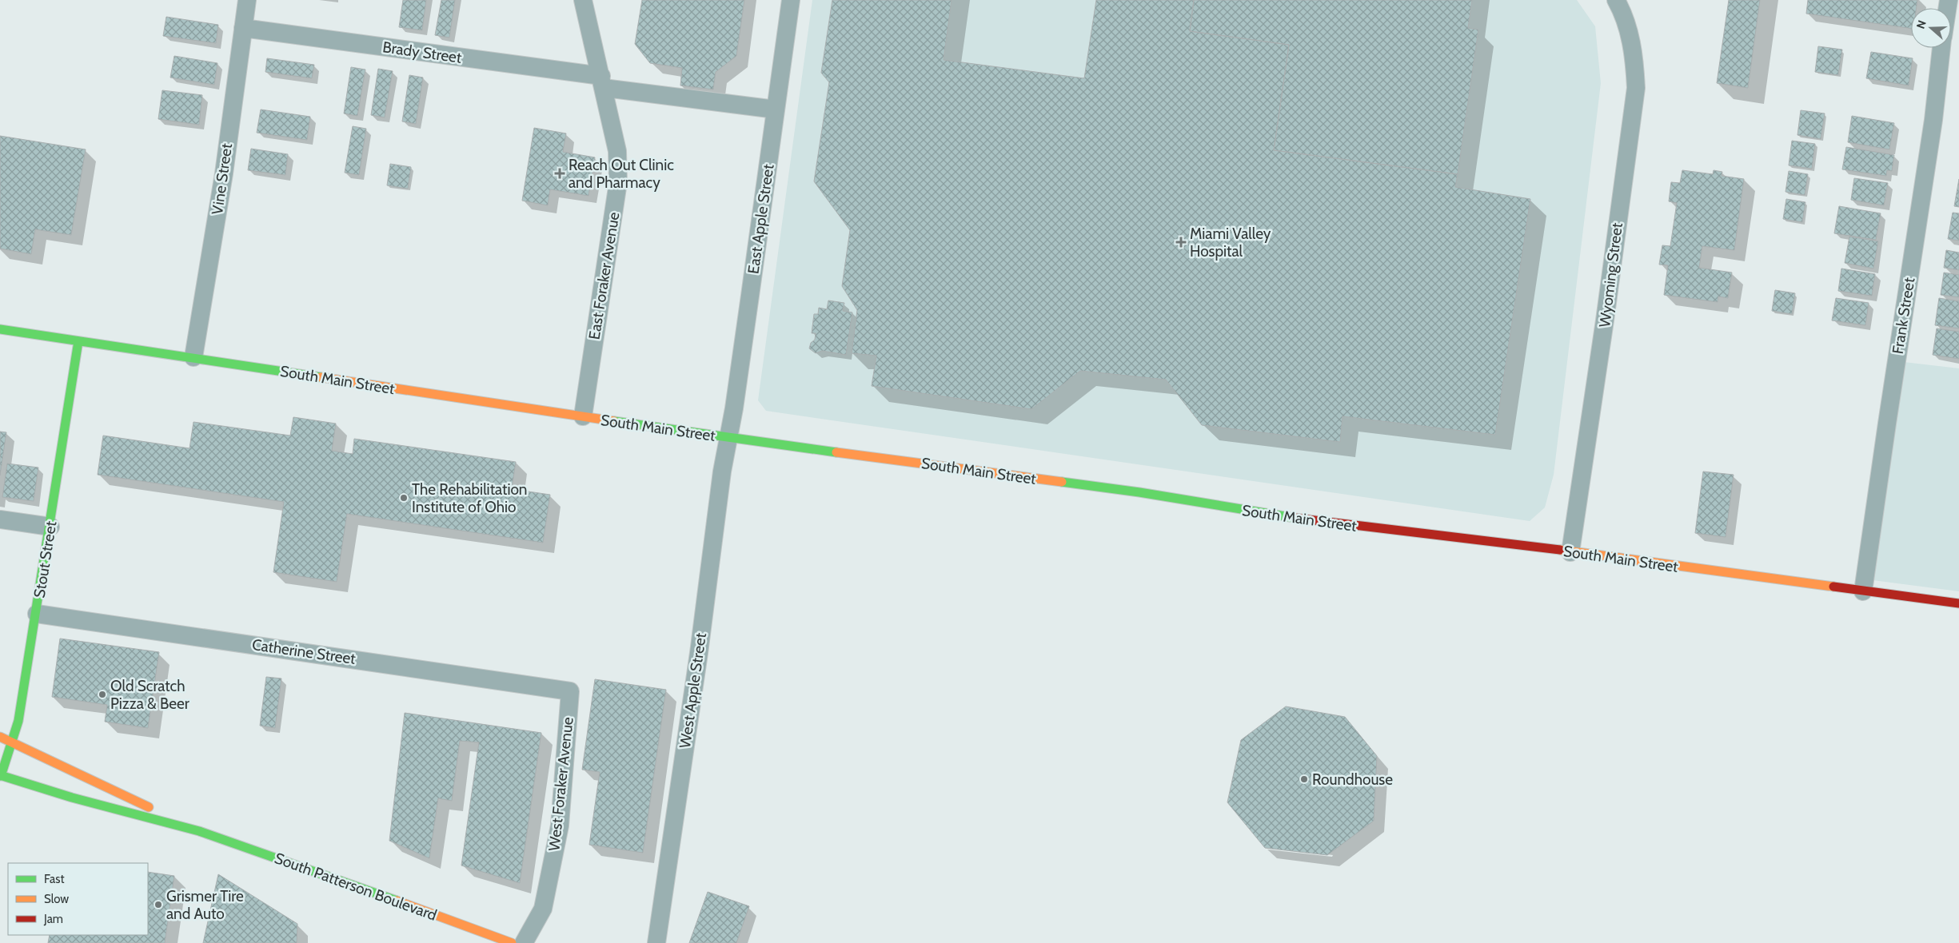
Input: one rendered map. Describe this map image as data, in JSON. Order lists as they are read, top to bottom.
{
  "streets": {
    "main road": ["South Main Street", "Stout Street", "South Patterson Boulevard"],
    "street": [
      "Brady Street",
      "Vine Street",
      "East Apple Street",
      "Wyoming Street",
      "East Foraker Avenue",
      "Frank Street",
      "Catherine Street",
      "West Apple Street",
      "West Foraker Avenue"
    ]
  },
  "crossings": [
    ["Brady Street", "Vine Street"],
    ["Brady Street", "East Apple Street"],
    ["Brady Street", "East Foraker Avenue"],
    ["Vine Street", "South Main Street"],
    ["East Apple Street", "South Main Street"],
    ["East Apple Street", "West Apple Street"],
    ["Wyoming Street", "South Main Street"],
    ["East Foraker Avenue", "South Main Street"],
    ["Frank Street", "South Main Street"],
    ["South Main Street", "Stout Street"],
    ["South Main Street", "West Apple Street"],
    ["Stout Street", "Catherine Street"],
    ["Stout Street", "South Patterson Boulevard"],
    ["Catherine Street", "West Foraker Avenue"]
  ],
  "places": {
    "health": ["Reach Out Clinic and Pharmacy", "Miami Valley Hospital"],
    "other": [
      "The Rehabilitation Institute of Ohio",
      "Old Scratch Pizza & Beer",
      "Roundhouse",
      "Grismer Tire and Auto"
    ]
  },
  "legend": ["Fast", "Slow", "Jam"],
  "north": "left"
}
